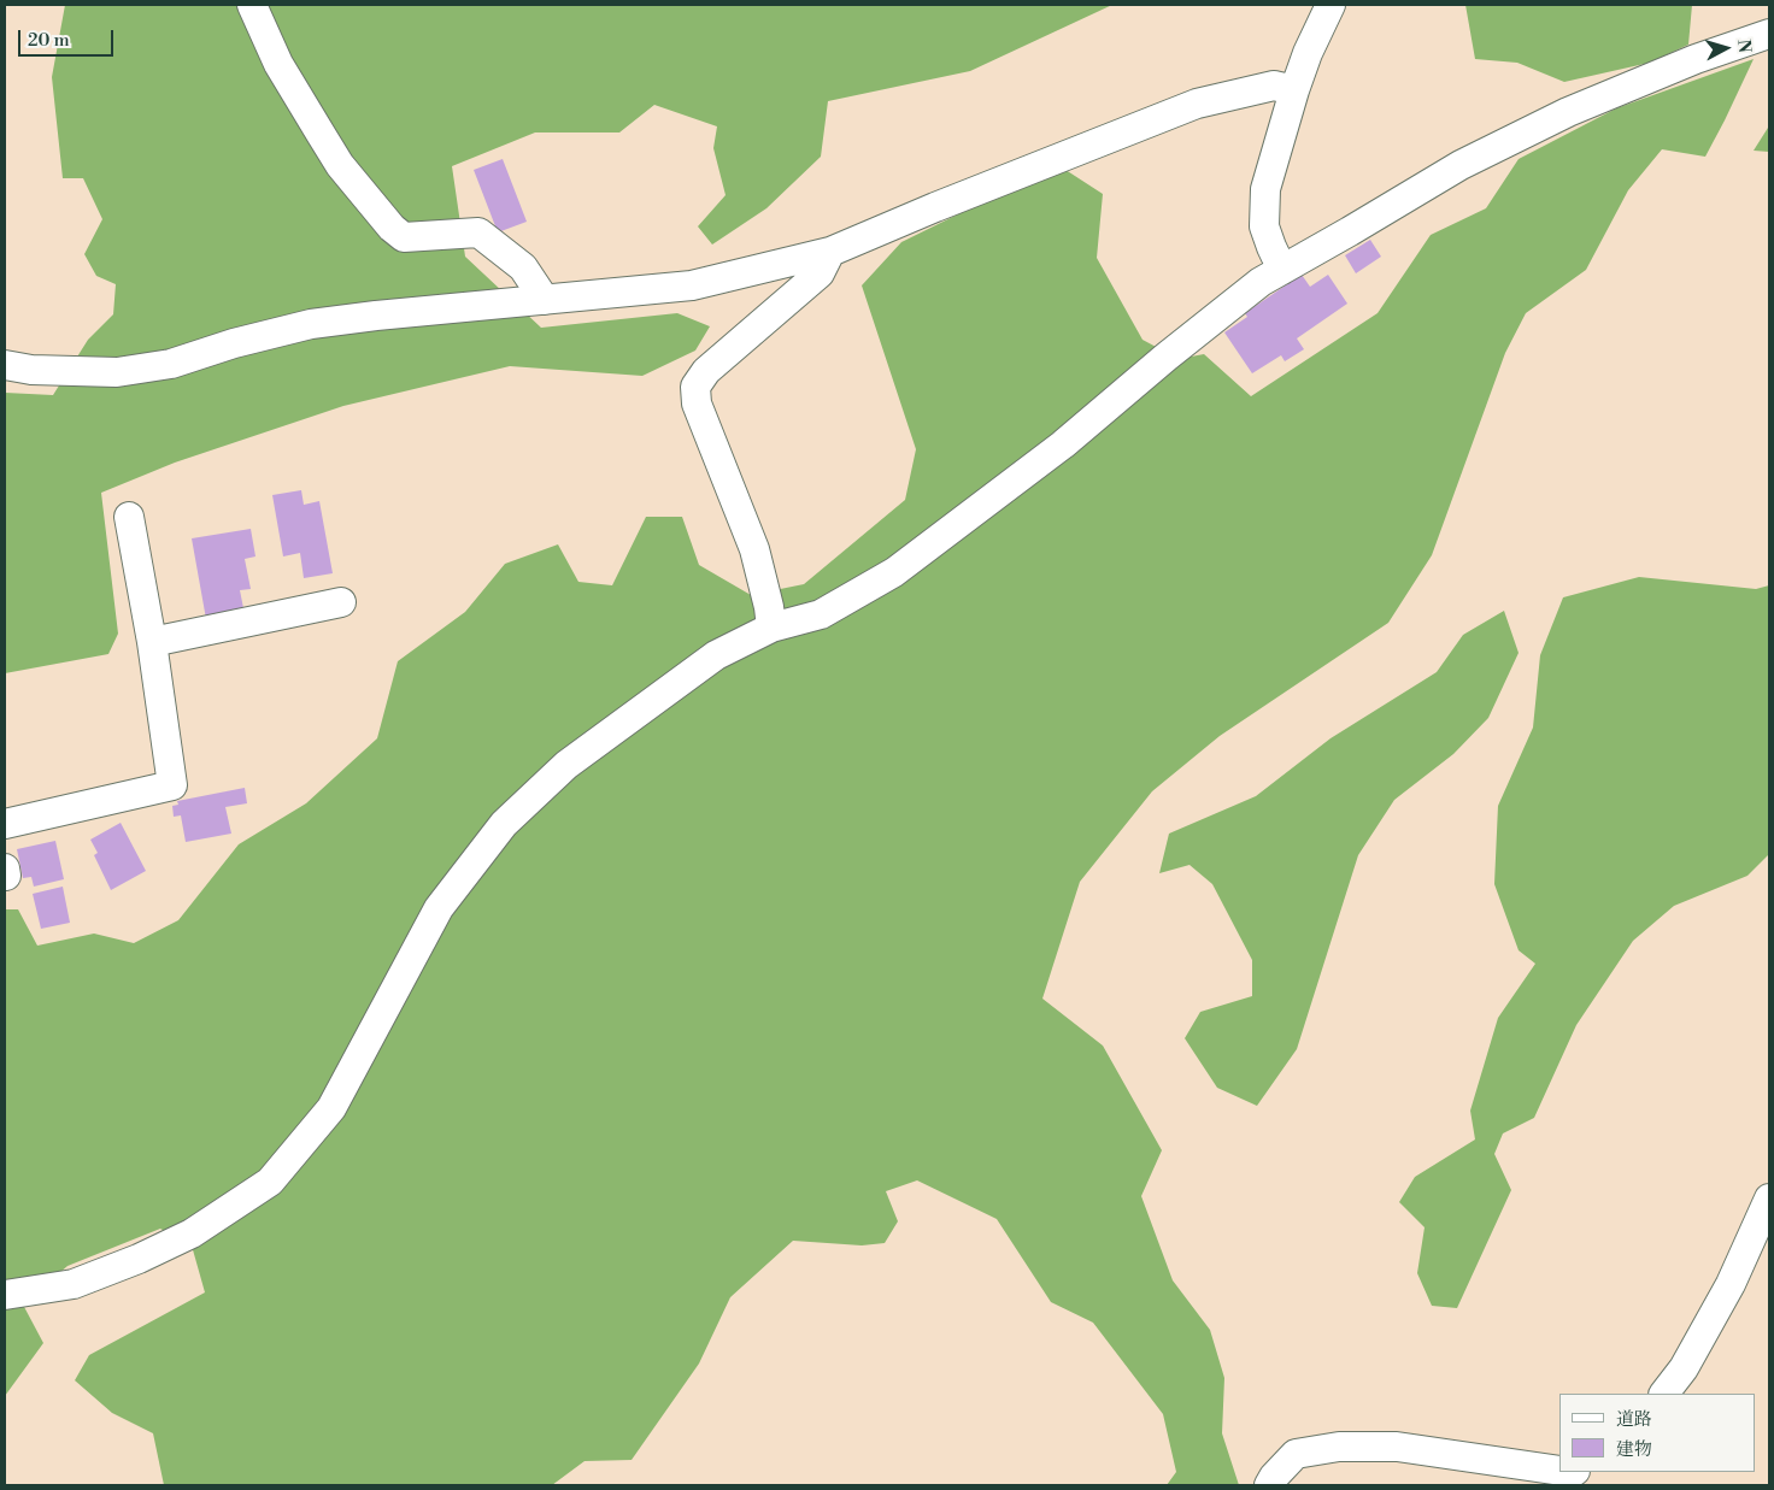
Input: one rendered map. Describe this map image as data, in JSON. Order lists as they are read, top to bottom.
{
  "legend": ["道路", "建物"],
  "scale_bar": "20 m",
  "north": "right"
}
